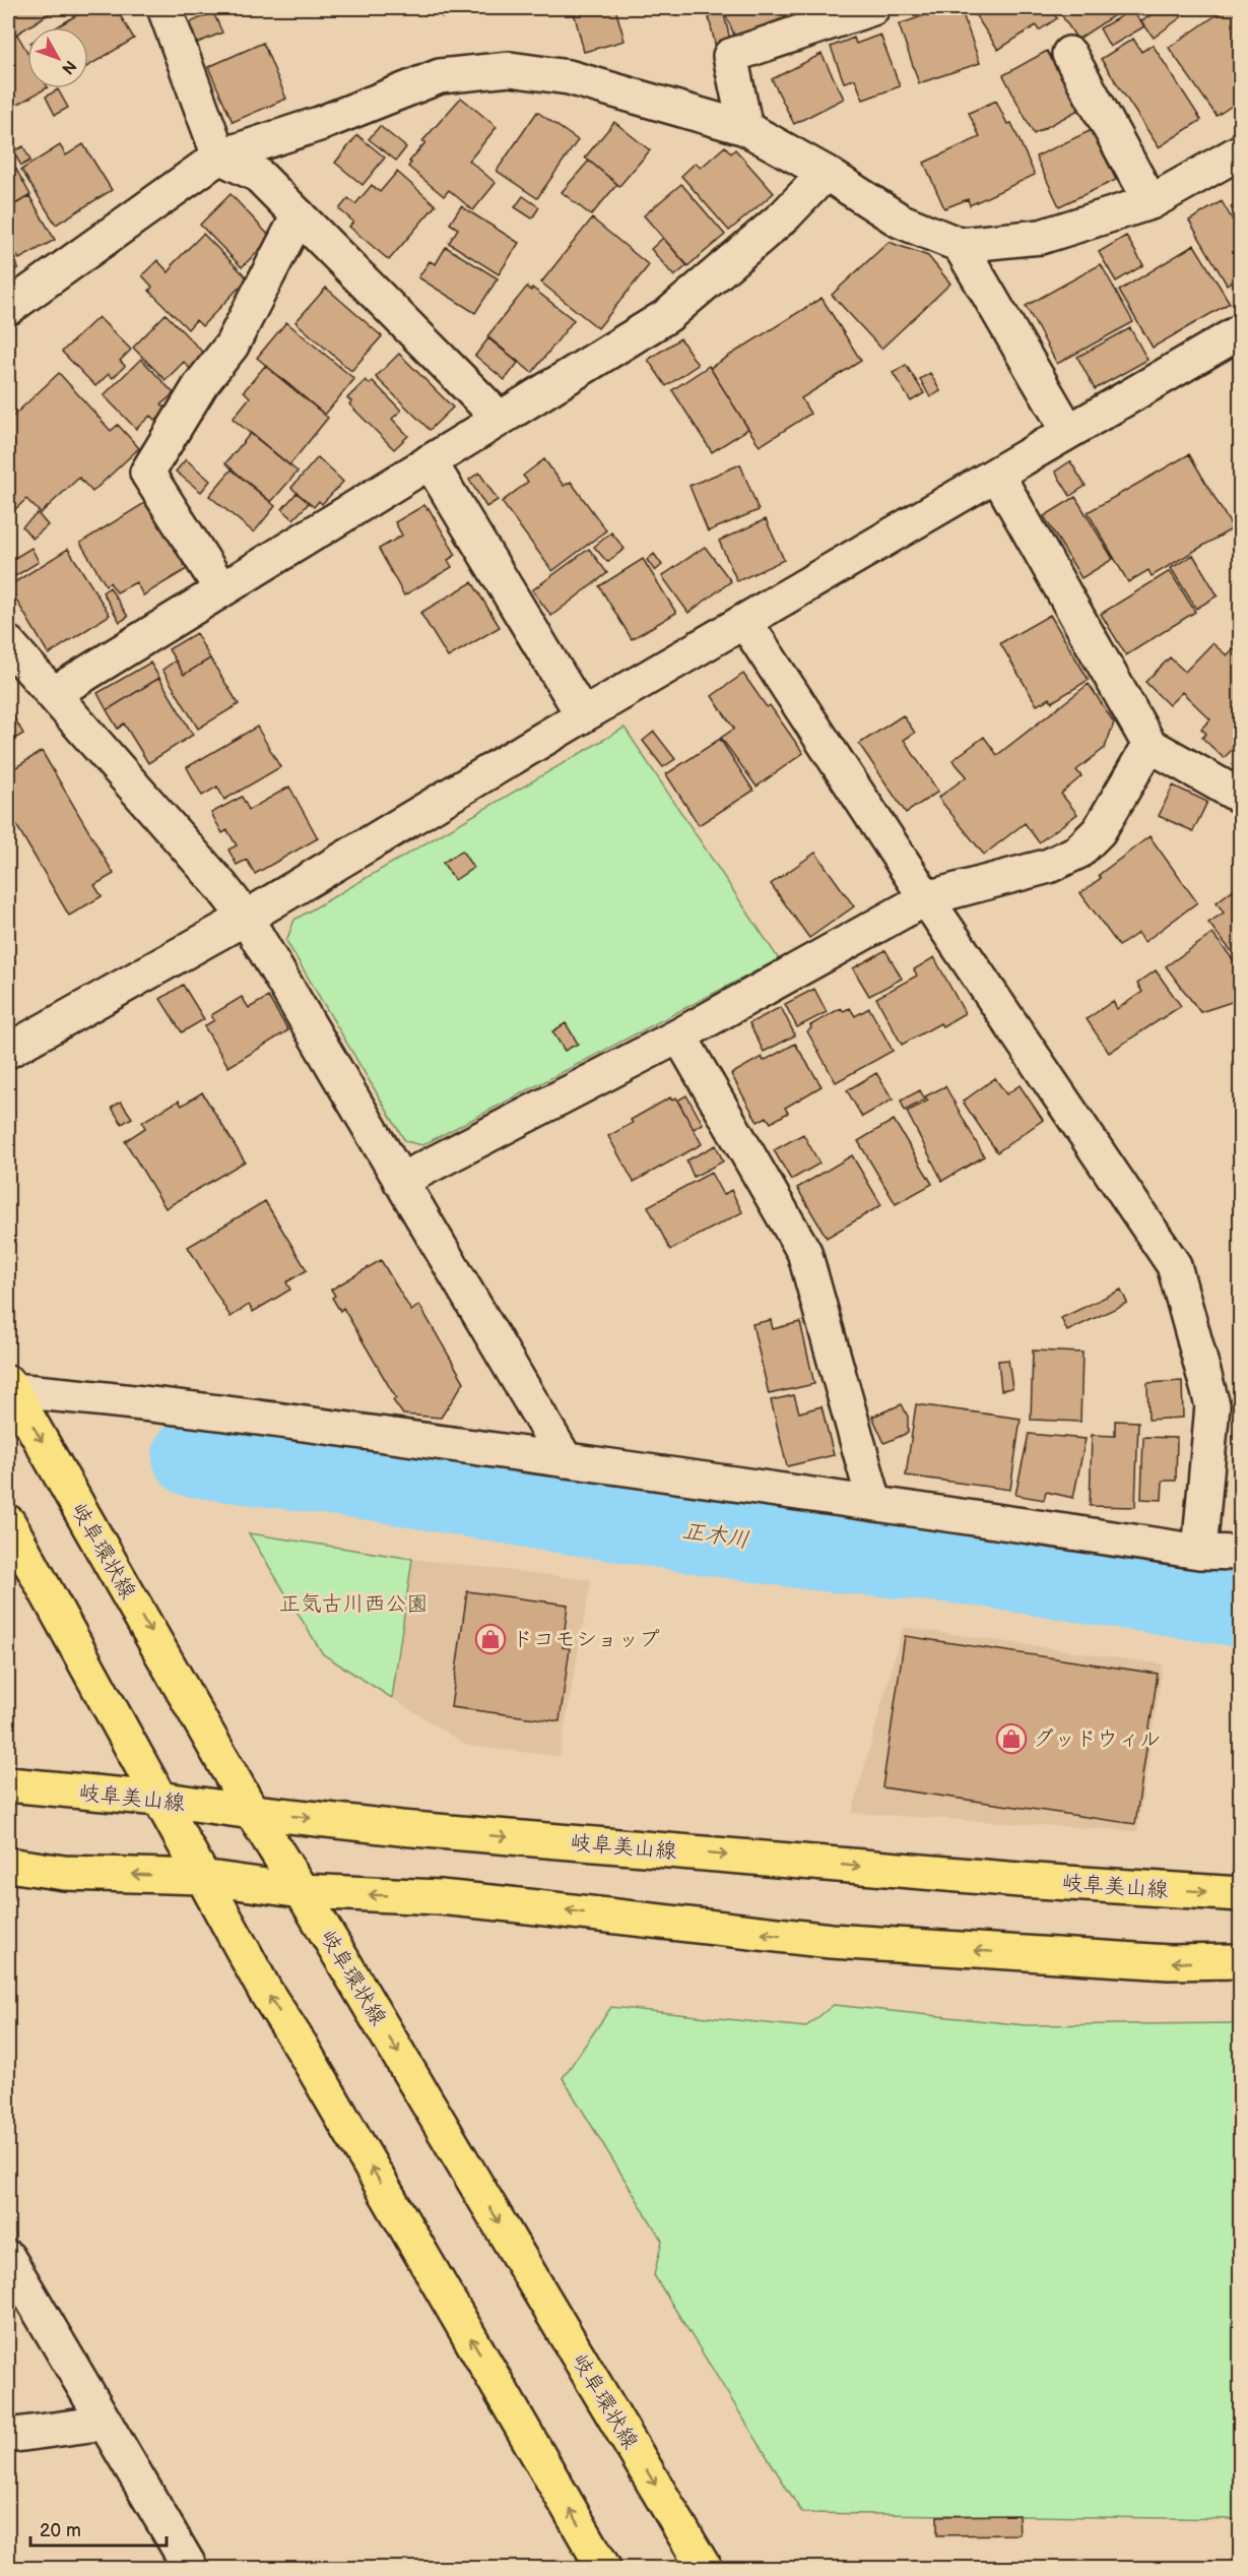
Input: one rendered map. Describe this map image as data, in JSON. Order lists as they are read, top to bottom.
{
  "streets": {
    "main road": ["岐阜環状線", "岐阜美山線"]
  },
  "crossings": [
    ["岐阜環状線", "岐阜美山線"]
  ],
  "water": ["正木川"],
  "parks": ["正気古川西公園"],
  "places": {
    "shop": ["ドコモショップ", "グッドウィル"]
  },
  "scale_bar": "20 m",
  "north": "bottom right"
}
